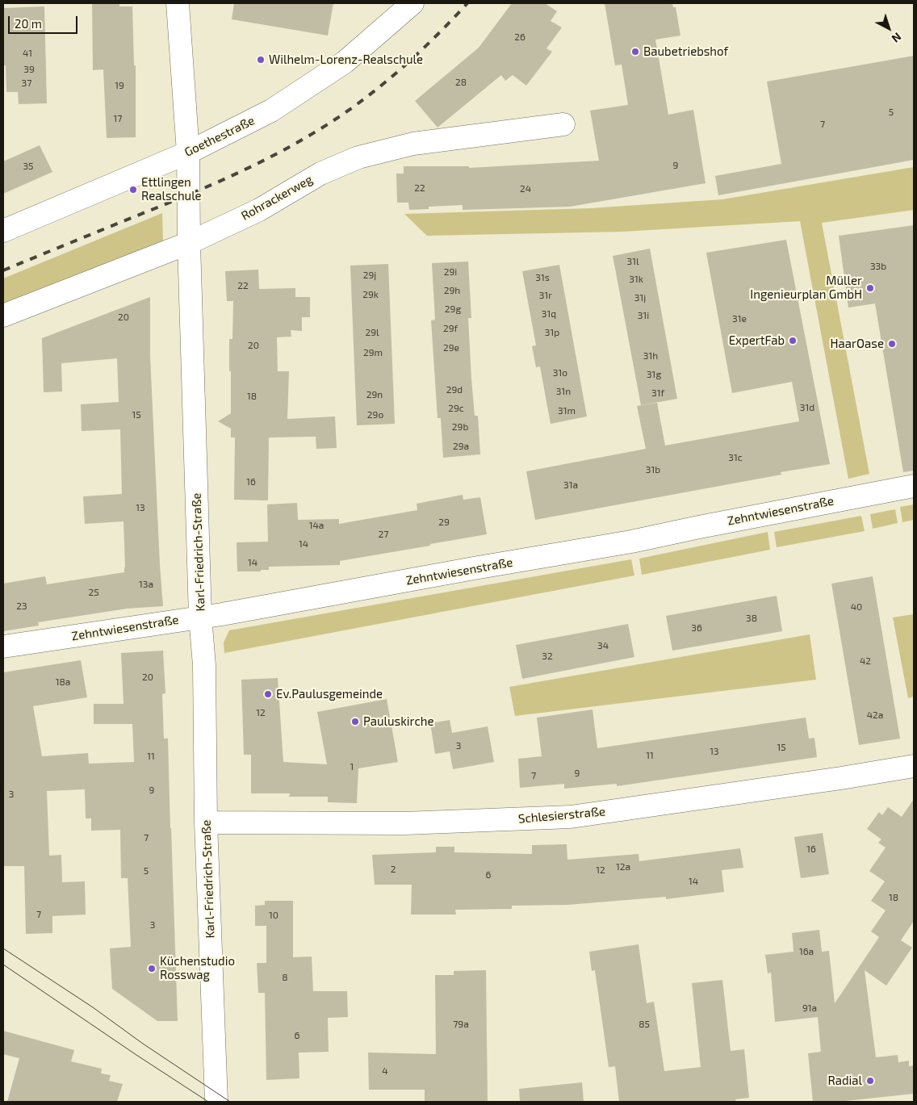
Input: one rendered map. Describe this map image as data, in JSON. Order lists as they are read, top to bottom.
{
  "streets": {
    "street": [
      "Goethestraße",
      "Rohrackerweg",
      "Zehntwiesenstraße",
      "Karl-Friedrich-Straße",
      "Schlesierstraße"
    ]
  },
  "crossings": [
    ["Goethestraße", "Karl-Friedrich-Straße"],
    ["Rohrackerweg", "Karl-Friedrich-Straße"],
    ["Zehntwiesenstraße", "Karl-Friedrich-Straße"],
    ["Karl-Friedrich-Straße", "Schlesierstraße"]
  ],
  "places": [
    "Baubetriebshof",
    "Wilhelm-Lorenz-Realschule",
    "Ettlingen Realschule",
    "Müller Ingenieurplan GmbH",
    "ExpertFab",
    "HaarOase",
    "Ev.Paulusgemeinde",
    "Pauluskirche",
    "Küchenstudio Rosswag",
    "Radial"
  ],
  "house_numbers": [
    "26",
    "41",
    "39",
    "28",
    "37",
    "19",
    "5",
    "17",
    "7",
    "9",
    "35",
    "22",
    "24",
    "31l",
    "33b",
    "29i",
    "29j",
    "31s",
    "31k",
    "22",
    "29h",
    "29k",
    "31r",
    "31j",
    "29g",
    "31q",
    "31i",
    "20",
    "31e",
    "29f",
    "29l",
    "31p",
    "20",
    "29e",
    "29m",
    "31h",
    "31o",
    "31g",
    "29d",
    "31n",
    "31f",
    "29n",
    "18",
    "31d",
    "29c",
    "31m",
    "15",
    "29o",
    "29b",
    "29a",
    "31c",
    "31b",
    "16",
    "31a",
    "13",
    "29",
    "14a",
    "27",
    "14",
    "14",
    "13a",
    "25",
    "23",
    "40",
    "38",
    "36",
    "34",
    "32",
    "42",
    "20",
    "18a",
    "12",
    "42a",
    "3",
    "15",
    "13",
    "11",
    "11",
    "1",
    "9",
    "7",
    "9",
    "3",
    "7",
    "16",
    "12a",
    "2",
    "12",
    "5",
    "6",
    "14",
    "18",
    "7",
    "10",
    "3",
    "16a",
    "8",
    "91a",
    "79a",
    "85",
    "6",
    "4"
  ],
  "scale_bar": "20 m",
  "north": "bottom right"
}
